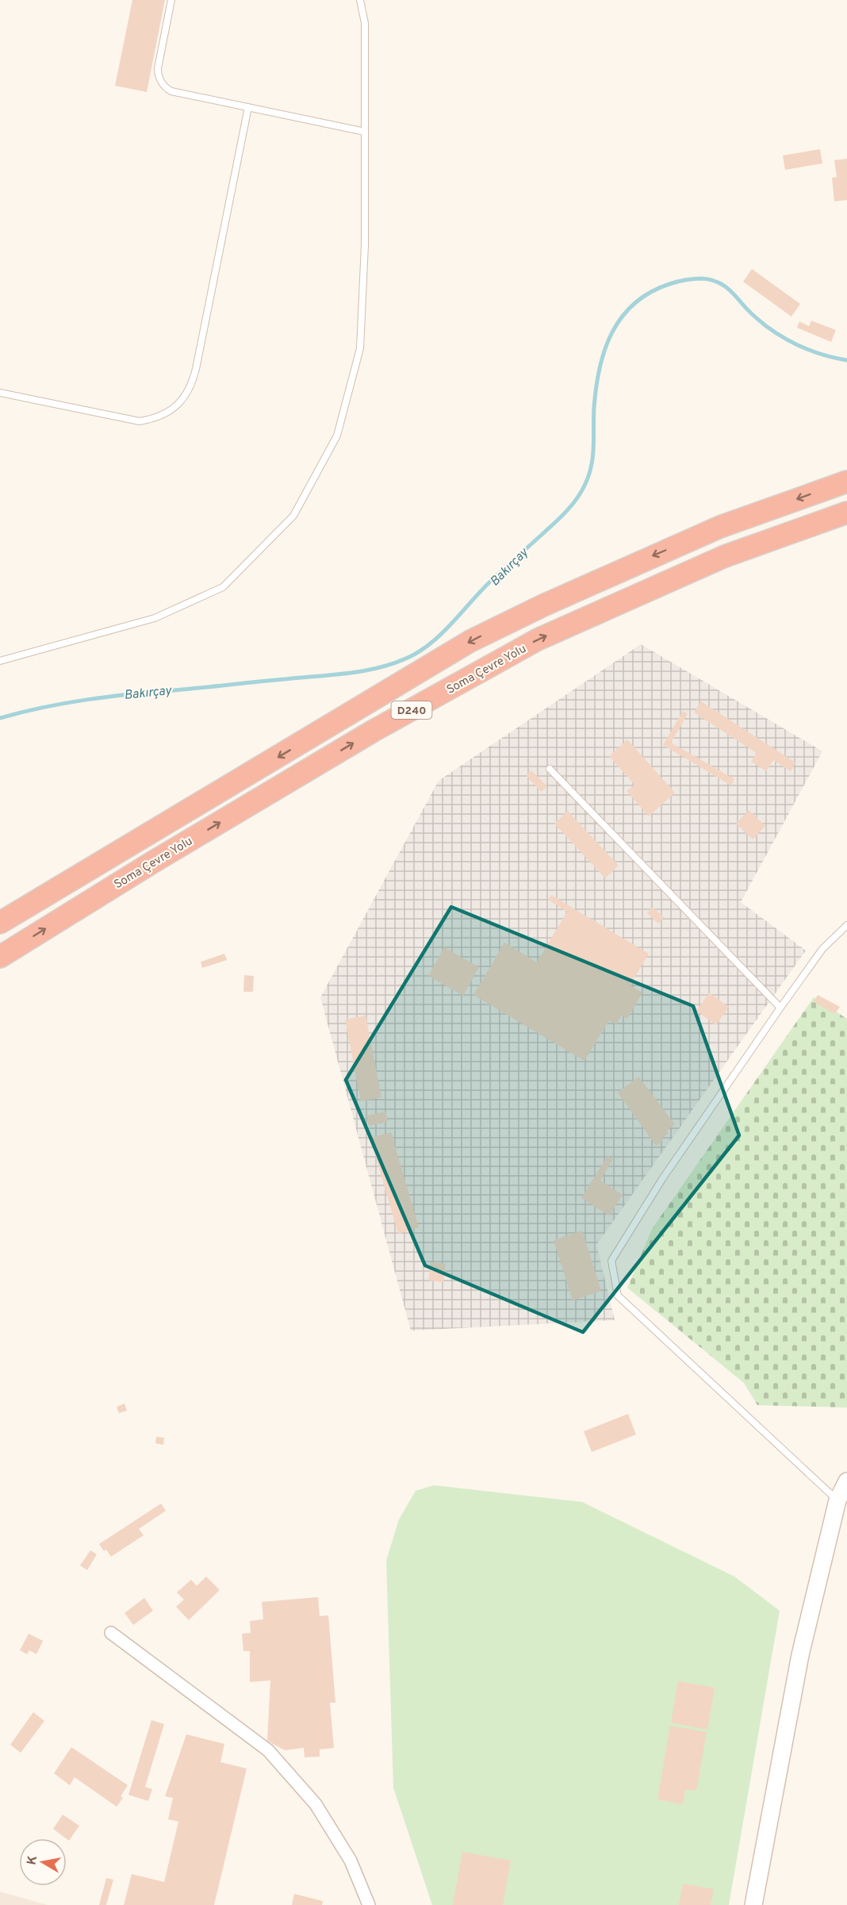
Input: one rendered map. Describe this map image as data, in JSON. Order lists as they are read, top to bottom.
{
  "streets": {
    "highway": ["Soma Çevre Yolu", "D240"]
  },
  "water": ["Bakırçay"],
  "north": "left"
}
